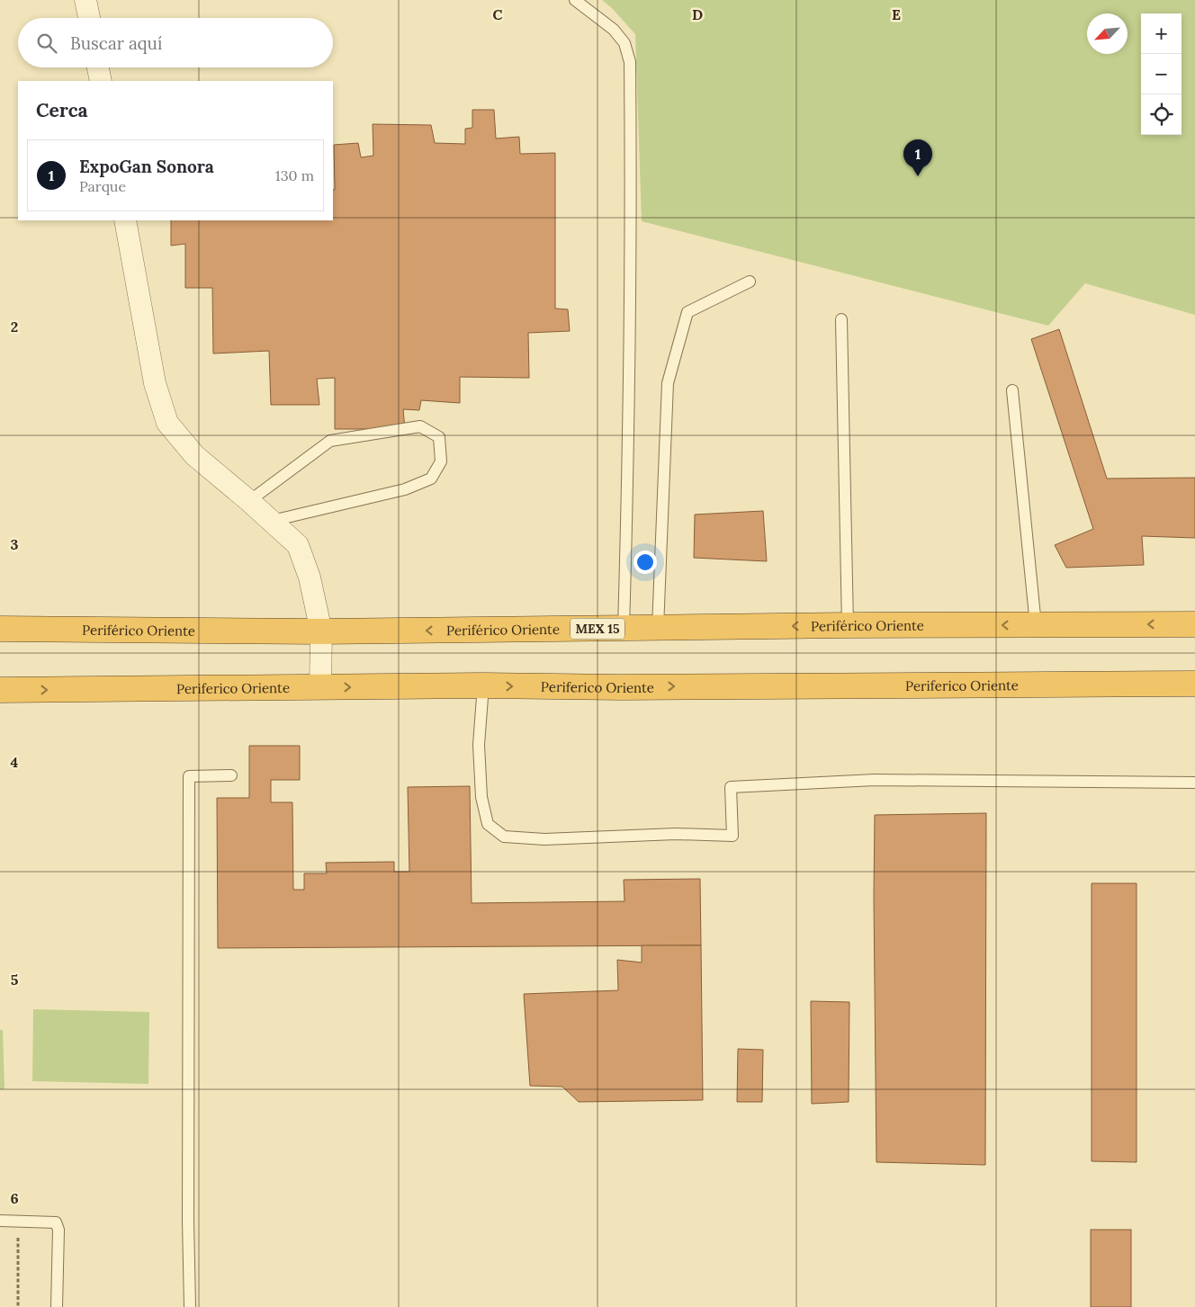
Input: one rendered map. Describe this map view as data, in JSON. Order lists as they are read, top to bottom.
{
  "streets": {
    "highway": ["Periférico Oriente", "MEX 15", "Periferico Oriente"]
  },
  "one_way": ["Periférico Oriente", "Periferico Oriente"],
  "north": "bottom left",
  "page": {
    "map_buttons": ["+", "−"],
    "search": "Buscar aquí",
    "heading": "Cerca",
    "pins": "1",
    "list": [
      {
        "mark": "1",
        "name": "ExpoGan Sonora",
        "note": "Parque",
        "value": "130 m"
      }
    ]
  },
  "grid": {
    "columns": ["C", "D", "E"],
    "rows": [
      "2",
      "3",
      "4",
      "5",
      "6"
    ]
  }
}
